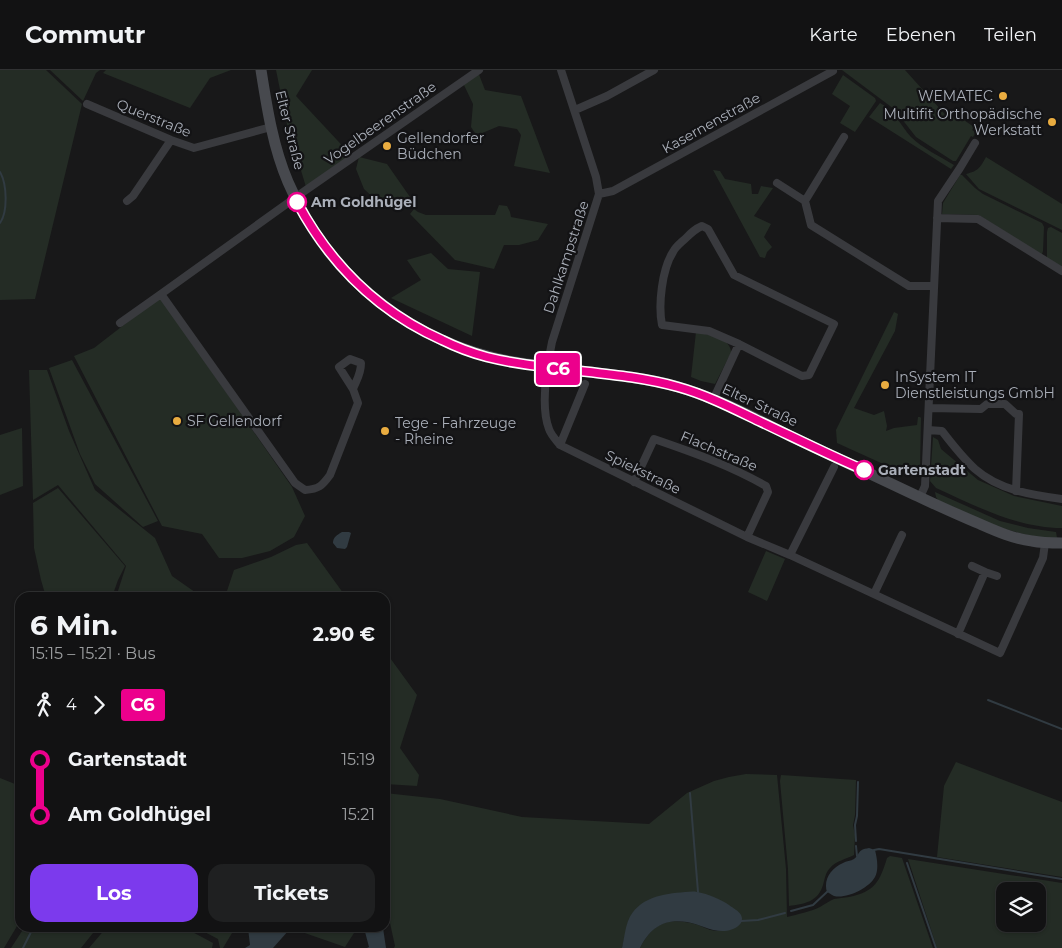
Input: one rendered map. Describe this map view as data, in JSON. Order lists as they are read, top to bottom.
{
  "streets": {
    "main road": ["Elter Straße"],
    "street": [
      "Querstraße",
      "Vogelbeerenstraße",
      "Kasernenstraße",
      "Dahlkampstraße",
      "Flachstraße",
      "Spiekstraße"
    ]
  },
  "crossings": [
    ["Querstraße", "Elter Straße"],
    ["Vogelbeerenstraße", "Elter Straße"],
    ["Kasernenstraße", "Dahlkampstraße"],
    ["Elter Straße", "Dahlkampstraße"],
    ["Elter Straße", "Spiekstraße"],
    ["Flachstraße", "Spiekstraße"]
  ],
  "places": [
    "WEMATEC",
    "Multifit Orthopädische Werkstatt",
    "Gellendorfer Büdchen",
    "Am Goldhügel",
    "InSystem IT Dienstleistungs GmbH",
    "SF Gellendorf",
    "Tege - Fahrzeuge - Rheine",
    "Gartenstadt"
  ],
  "lines": ["bus line C6"],
  "page": {
    "header": "Commutr",
    "nav": ["Karte", "Ebenen", "Teilen"],
    "on_map": "C6",
    "heading": ["6 Min.", "15:15 – 15:21 · Bus", "2.90 €"],
    "legs": ["4", "C6"],
    "list": [
      {
        "name": "Gartenstadt",
        "value": "15:19"
      },
      {
        "name": "Am Goldhügel",
        "value": "15:21"
      }
    ],
    "buttons": ["Los", "Tickets"]
  }
}
